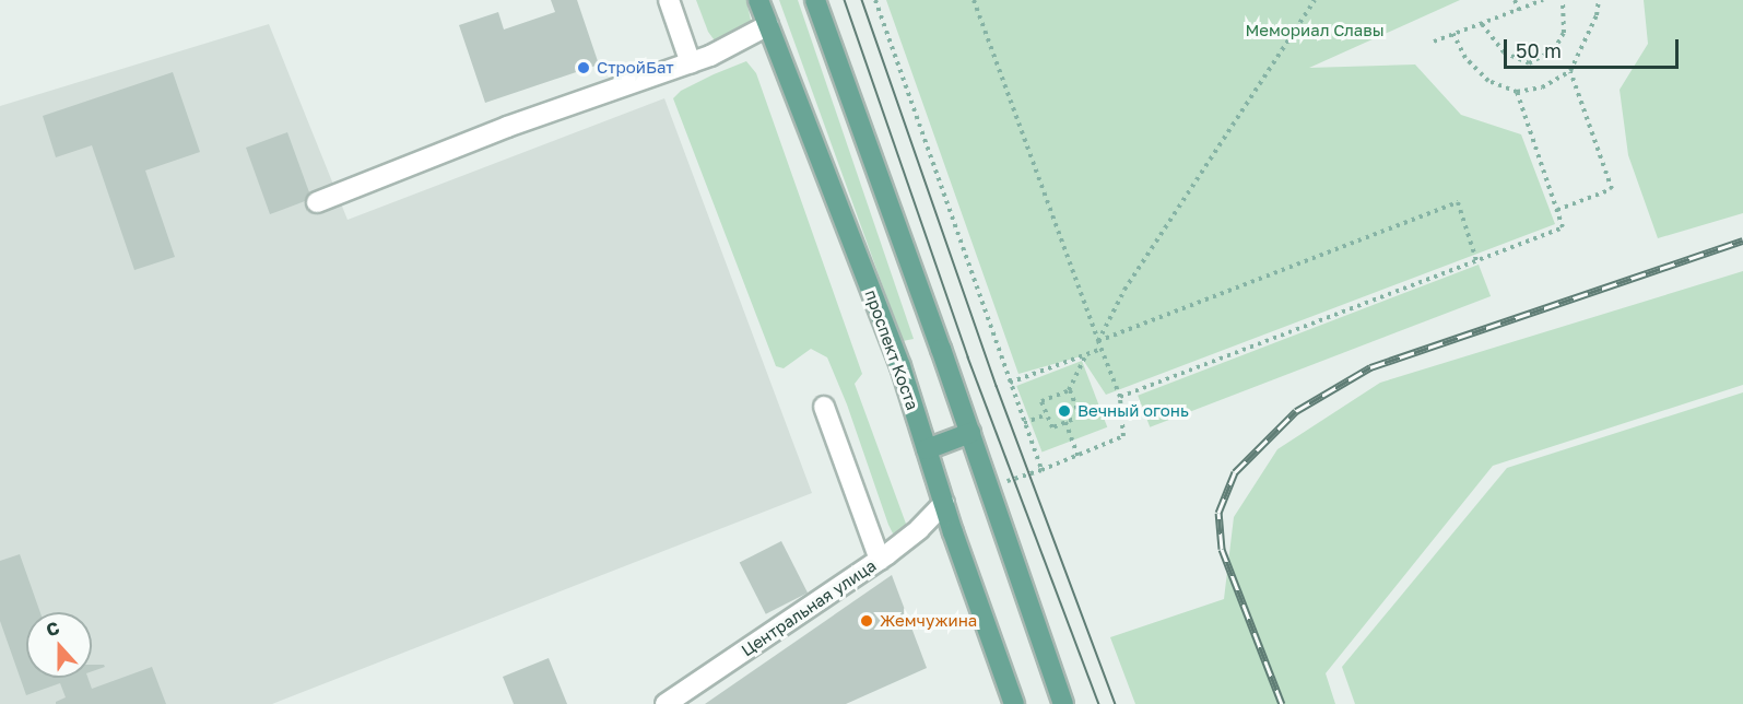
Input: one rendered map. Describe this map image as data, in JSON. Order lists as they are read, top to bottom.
{
  "streets": {
    "main road": ["проспект Коста"],
    "street": ["Центральная улица"]
  },
  "crossings": [
    ["проспект Коста", "Центральная улица"]
  ],
  "parks": ["Мемориал Славы"],
  "places": ["СтройБат", "Вечный огонь", "Жемчужина"],
  "scale_bar": "50 m",
  "north": "top"
}
